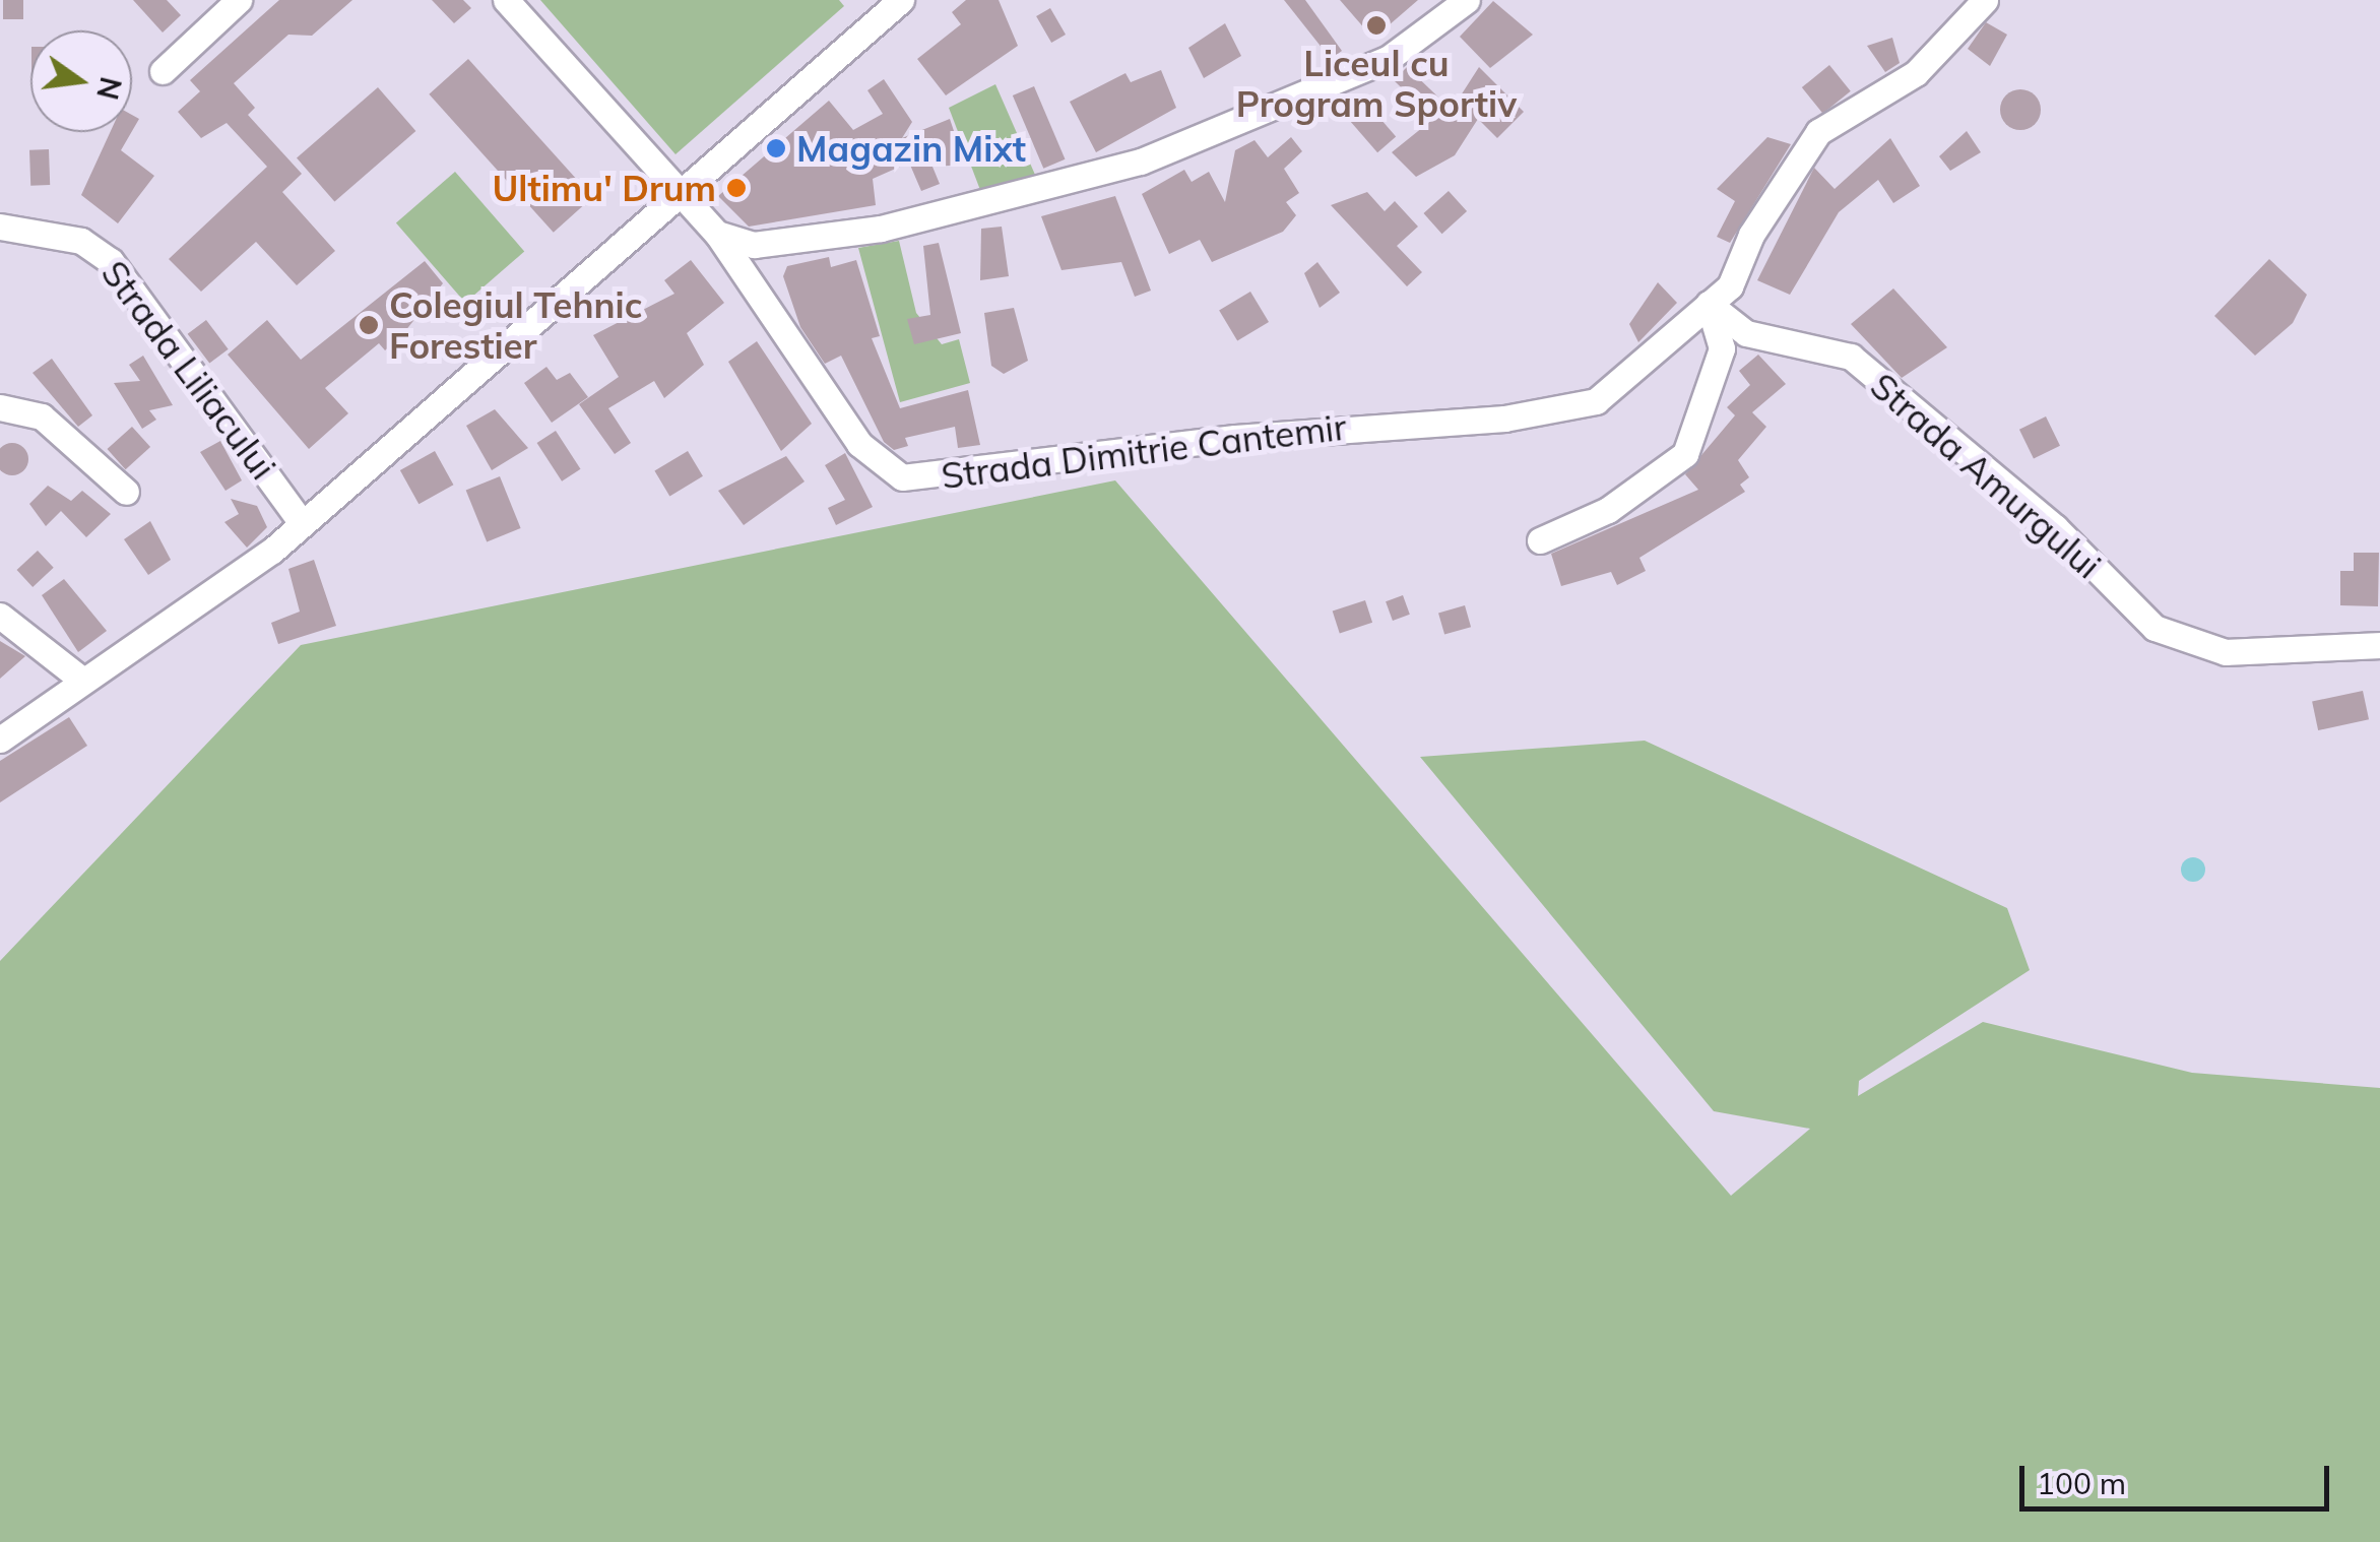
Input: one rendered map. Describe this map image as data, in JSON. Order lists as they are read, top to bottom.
{
  "streets": {
    "street": ["Strada Liliacului", "Strada Dimitrie Cantemir", "Strada Amurgului"]
  },
  "crossings": [
    ["Strada Dimitrie Cantemir", "Strada Amurgului"]
  ],
  "places": [
    "Liceul cu Program Sportiv",
    "Magazin Mixt",
    "Ultimu' Drum",
    "Colegiul Tehnic Forestier"
  ],
  "scale_bar": "100 m",
  "north": "right"
}
